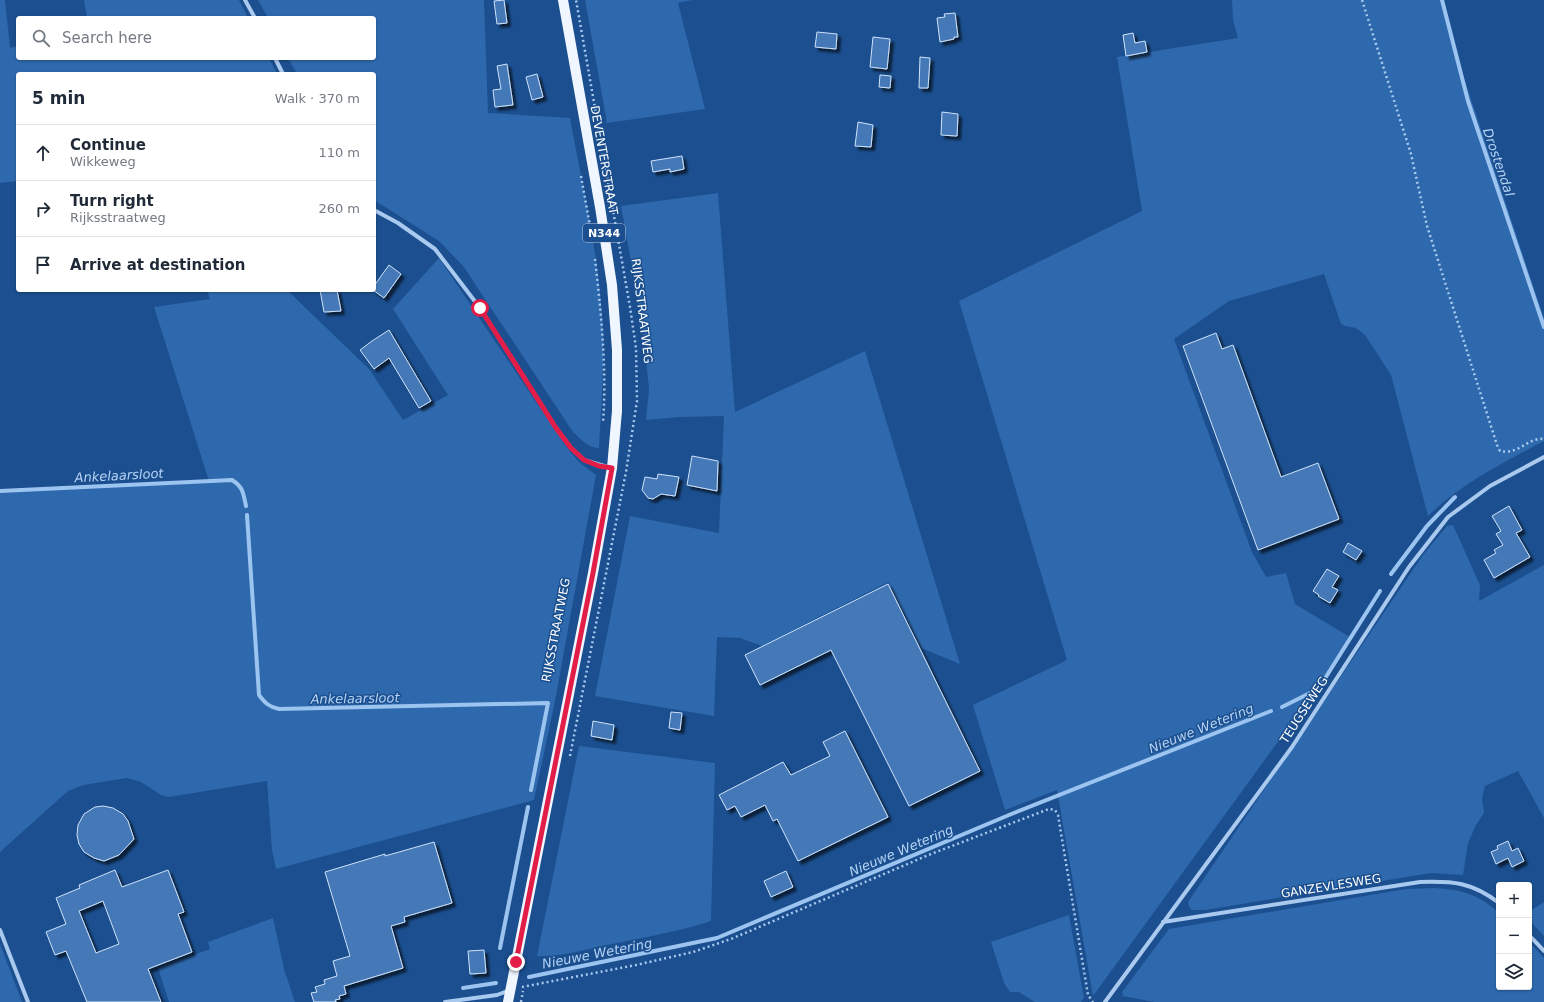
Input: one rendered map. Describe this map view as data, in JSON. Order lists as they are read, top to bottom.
{
  "streets": {
    "main road": ["DEVENTERSTRAAT", "N344", "RIJKSSTRAATWEG"],
    "street": ["TEUGSEWEG", "GANZEVLESWEG"]
  },
  "crossings": [
    ["DEVENTERSTRAAT", "RIJKSSTRAATWEG"],
    ["TEUGSEWEG", "GANZEVLESWEG"]
  ],
  "water": ["Drostendal", "Ankelaarsloot", "Nieuwe Wetering"],
  "page": {
    "search": "Search here",
    "heading": ["5 min", "Walk · 370 m"],
    "list": [
      ["Continue", "Wikkeweg", "110 m"],
      ["Turn right", "Rijksstraatweg", "260 m"],
      "Arrive at destination"
    ],
    "map_buttons": ["+", "−"]
  }
}
